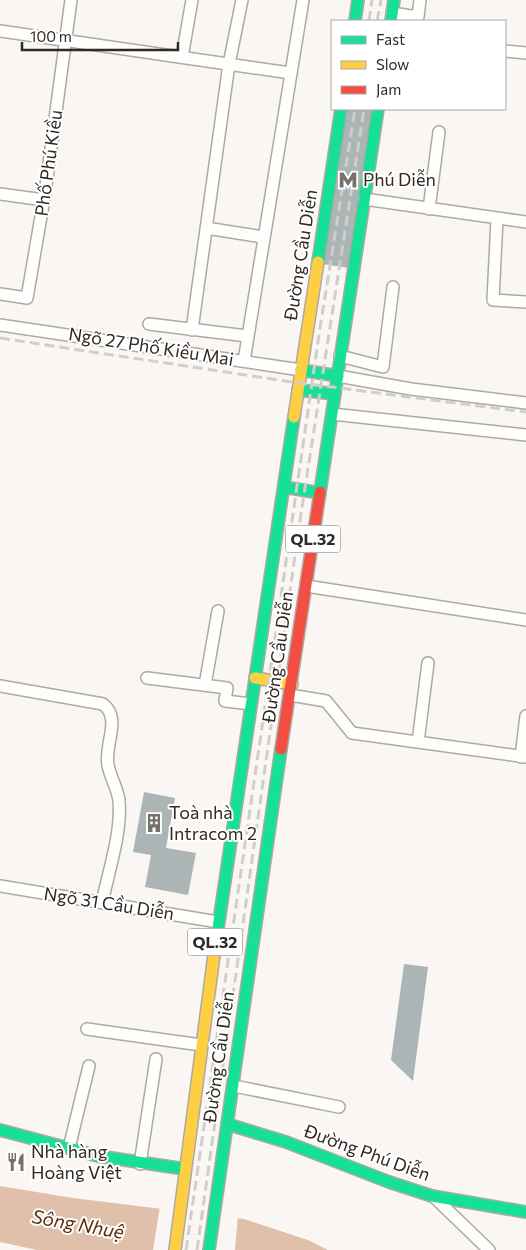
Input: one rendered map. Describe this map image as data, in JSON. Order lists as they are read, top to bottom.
{
  "streets": {
    "main road": ["Đường Cầu Diễn", "QL.32", "Đường Phú Diễn"],
    "street": ["Phố Phú Kiều", "Ngõ 27 Phố Kiều Mai", "Ngõ 31 Cầu Diễn"]
  },
  "crossings": [
    ["Đường Cầu Diễn", "Ngõ 27 Phố Kiều Mai"],
    ["Đường Cầu Diễn", "Ngõ 31 Cầu Diễn"],
    ["Đường Cầu Diễn", "Đường Phú Diễn"]
  ],
  "water": ["Sông Nhuệ"],
  "places": {
    "metro station": ["Phú Diễn"],
    "building": ["Toà nhà Intracom 2"],
    "restaurant": ["Nhà hàng Hoàng Việt"]
  },
  "legend": ["Fast", "Slow", "Jam"],
  "scale_bar": "100 m"
}
